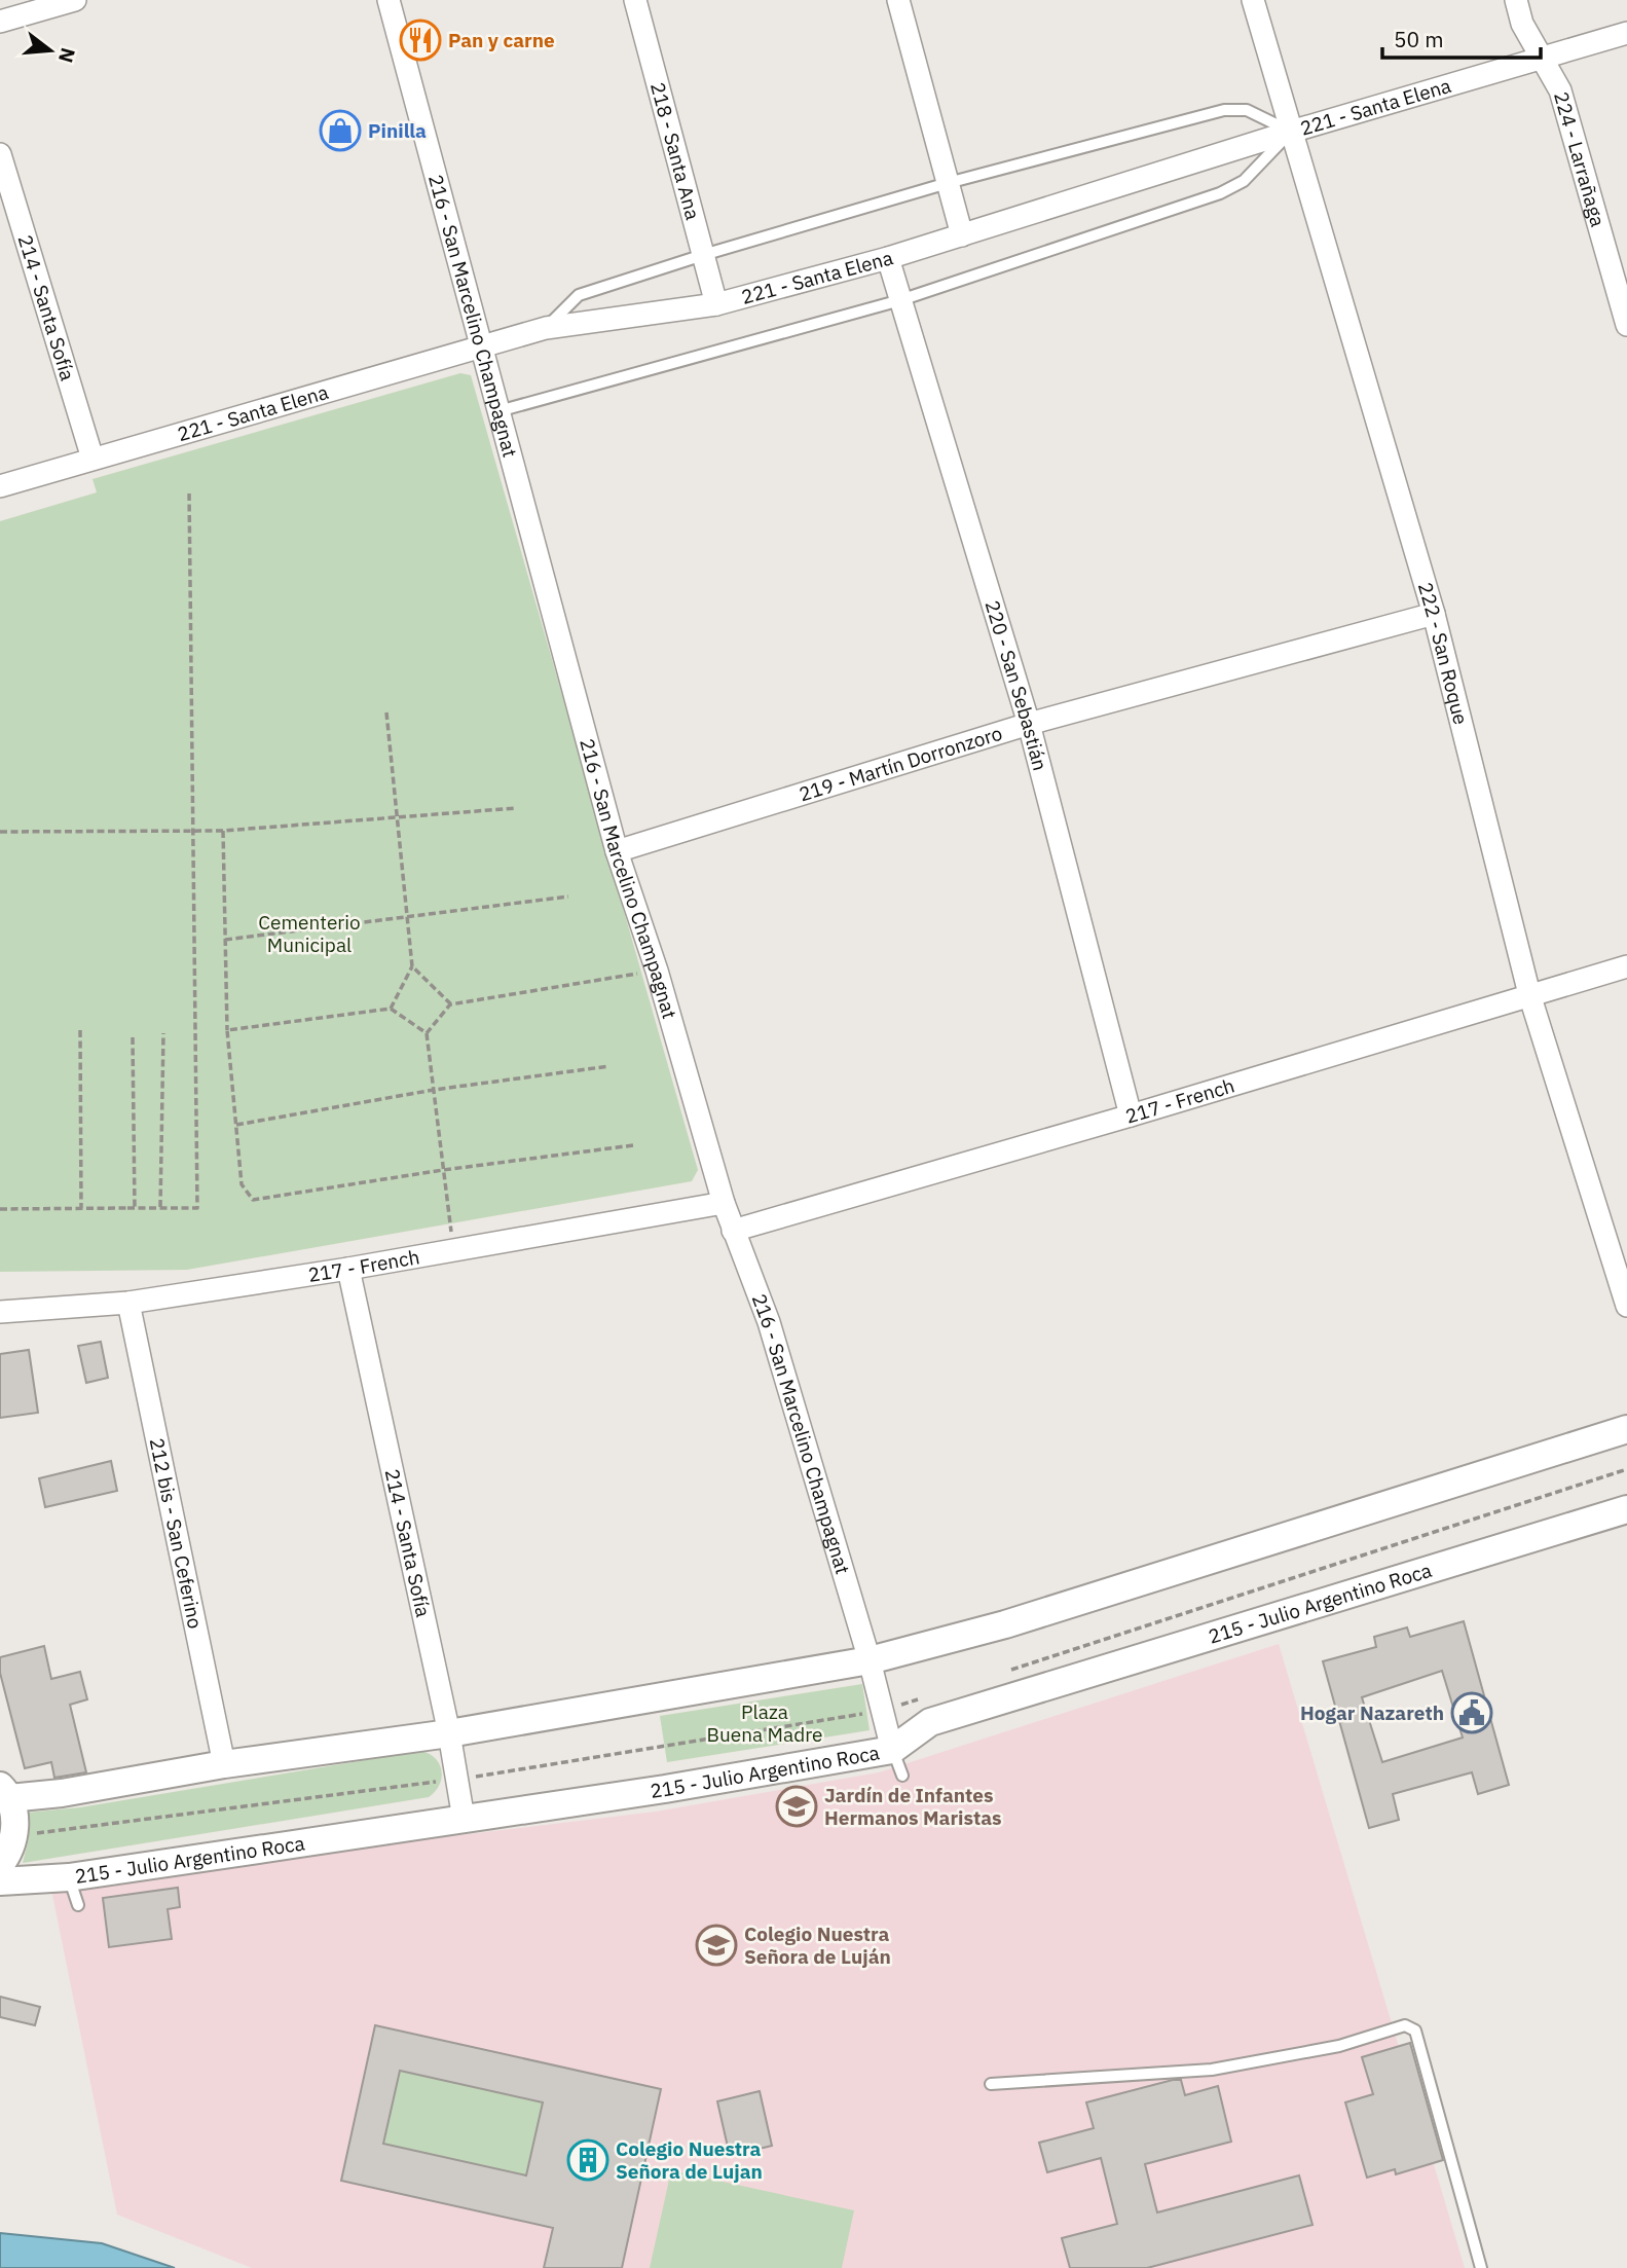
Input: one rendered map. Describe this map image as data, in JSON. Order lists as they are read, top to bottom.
{
  "streets": {
    "street": [
      "221 - Santa Elena",
      "218 - Santa Ana",
      "224 - Larrañaga",
      "214 - Santa Sofía",
      "216 - San Marcelino Champagnat",
      "222 - San Roque",
      "220 - San Sebastián",
      "219 - Martín Dorronzoro",
      "217 - French",
      "212 bis - San Ceferino",
      "215 - Julio Argentino Roca"
    ]
  },
  "crossings": [
    ["221 - Santa Elena", "218 - Santa Ana"],
    ["221 - Santa Elena", "224 - Larrañaga"],
    ["221 - Santa Elena", "214 - Santa Sofía"],
    ["221 - Santa Elena", "216 - San Marcelino Champagnat"],
    ["221 - Santa Elena", "222 - San Roque"],
    ["221 - Santa Elena", "220 - San Sebastián"],
    ["214 - Santa Sofía", "217 - French"],
    ["214 - Santa Sofía", "215 - Julio Argentino Roca"],
    ["216 - San Marcelino Champagnat", "219 - Martín Dorronzoro"],
    ["216 - San Marcelino Champagnat", "217 - French"],
    ["216 - San Marcelino Champagnat", "215 - Julio Argentino Roca"],
    ["222 - San Roque", "219 - Martín Dorronzoro"],
    ["222 - San Roque", "217 - French"],
    ["220 - San Sebastián", "219 - Martín Dorronzoro"],
    ["220 - San Sebastián", "217 - French"],
    ["217 - French", "212 bis - San Ceferino"]
  ],
  "parks": ["Cementerio Municipal", "Plaza Buena Madre"],
  "places": {
    "restaurant": ["Pan y carne"],
    "shop": ["Pinilla"],
    "public building": ["Hogar Nazareth"],
    "school or university": ["Jardín de Infantes Hermanos Maristas", "Colegio Nuestra Señora de Luján"],
    "building": ["Colegio Nuestra Señora de Lujan"]
  },
  "scale_bar": "50 m",
  "north": "right"
}
